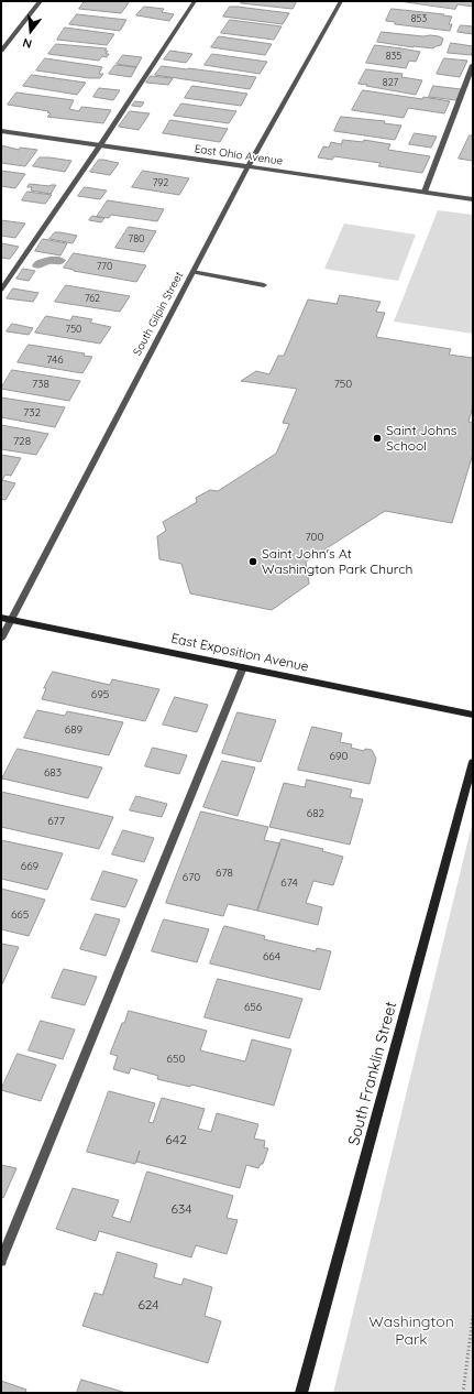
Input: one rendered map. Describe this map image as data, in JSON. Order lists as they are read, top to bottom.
{
  "streets": {
    "street": [
      "East Ohio Avenue",
      "South Gilpin Street",
      "East Exposition Avenue",
      "South Franklin Street"
    ]
  },
  "crossings": [
    ["East Ohio Avenue", "South Gilpin Street"],
    ["South Gilpin Street", "East Exposition Avenue"]
  ],
  "parks": ["Washington Park"],
  "places": ["Saint Johns School", "Saint John's At Washington Park Church"],
  "house_numbers": [
    "853",
    "835",
    "827",
    "792",
    "780",
    "770",
    "762",
    "750",
    "746",
    "738",
    "750",
    "732",
    "728",
    "700",
    "695",
    "689",
    "690",
    "683",
    "682",
    "677",
    "669",
    "678",
    "670",
    "674",
    "665",
    "664",
    "656",
    "650",
    "642",
    "634",
    "624"
  ],
  "north": "bottom"
}
